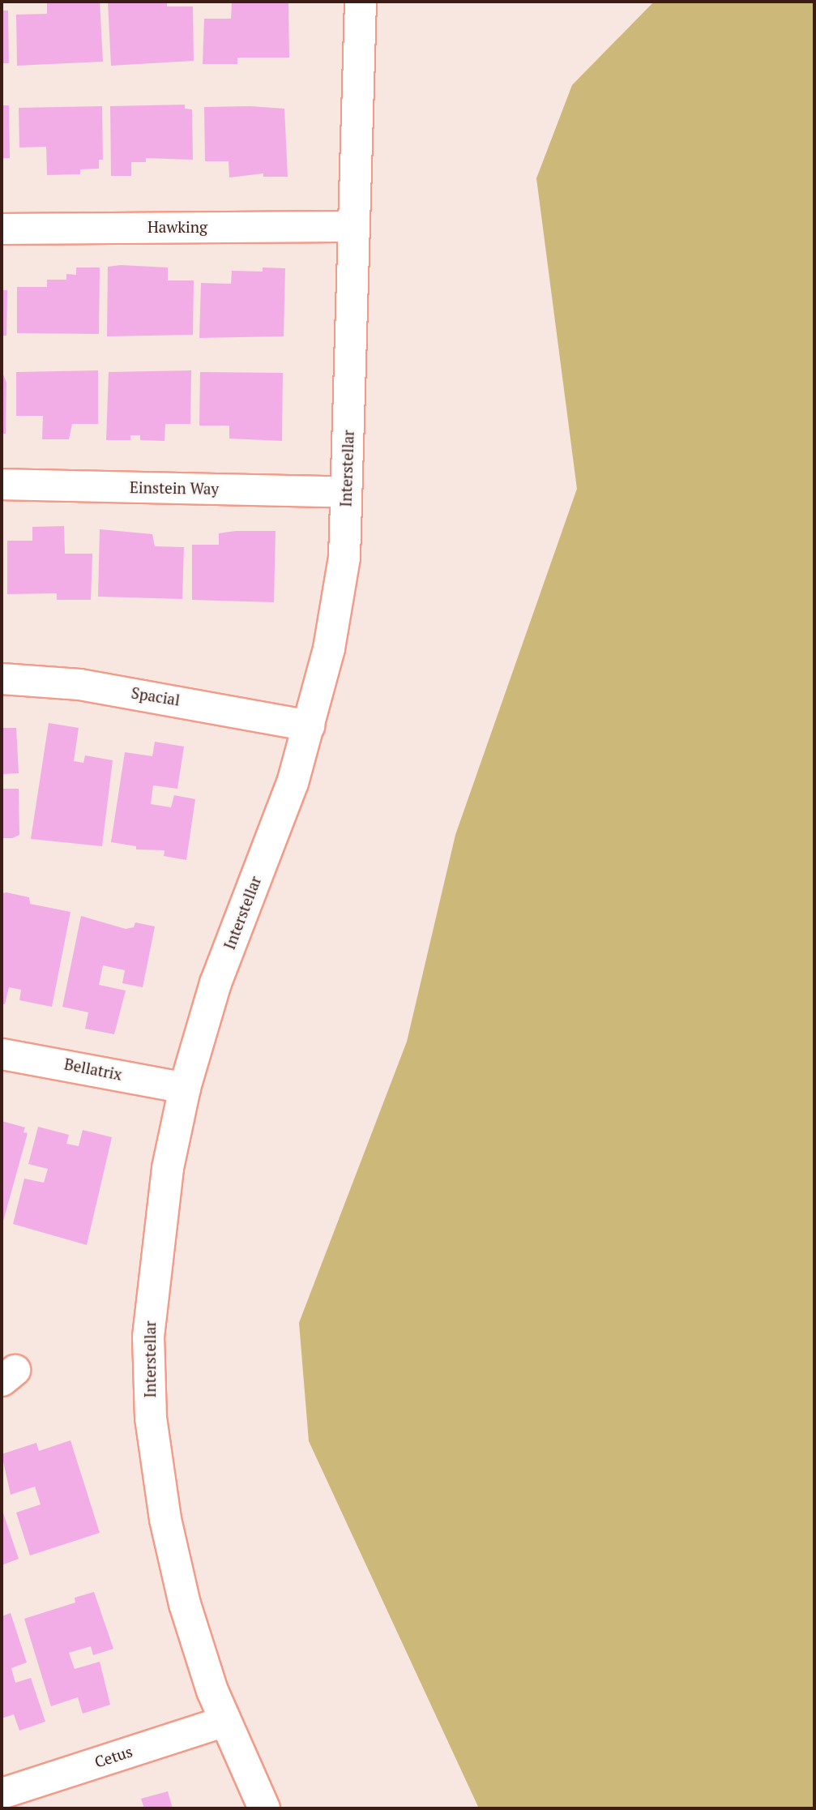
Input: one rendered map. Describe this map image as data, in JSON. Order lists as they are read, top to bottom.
{
  "streets": {
    "street": [
      "Hawking",
      "Interstellar",
      "Einstein Way",
      "Spacial",
      "Bellatrix",
      "Cetus"
    ]
  },
  "crossings": [
    ["Hawking", "Interstellar"],
    ["Interstellar", "Einstein Way"],
    ["Interstellar", "Spacial"],
    ["Interstellar", "Bellatrix"],
    ["Interstellar", "Cetus"]
  ]
}
